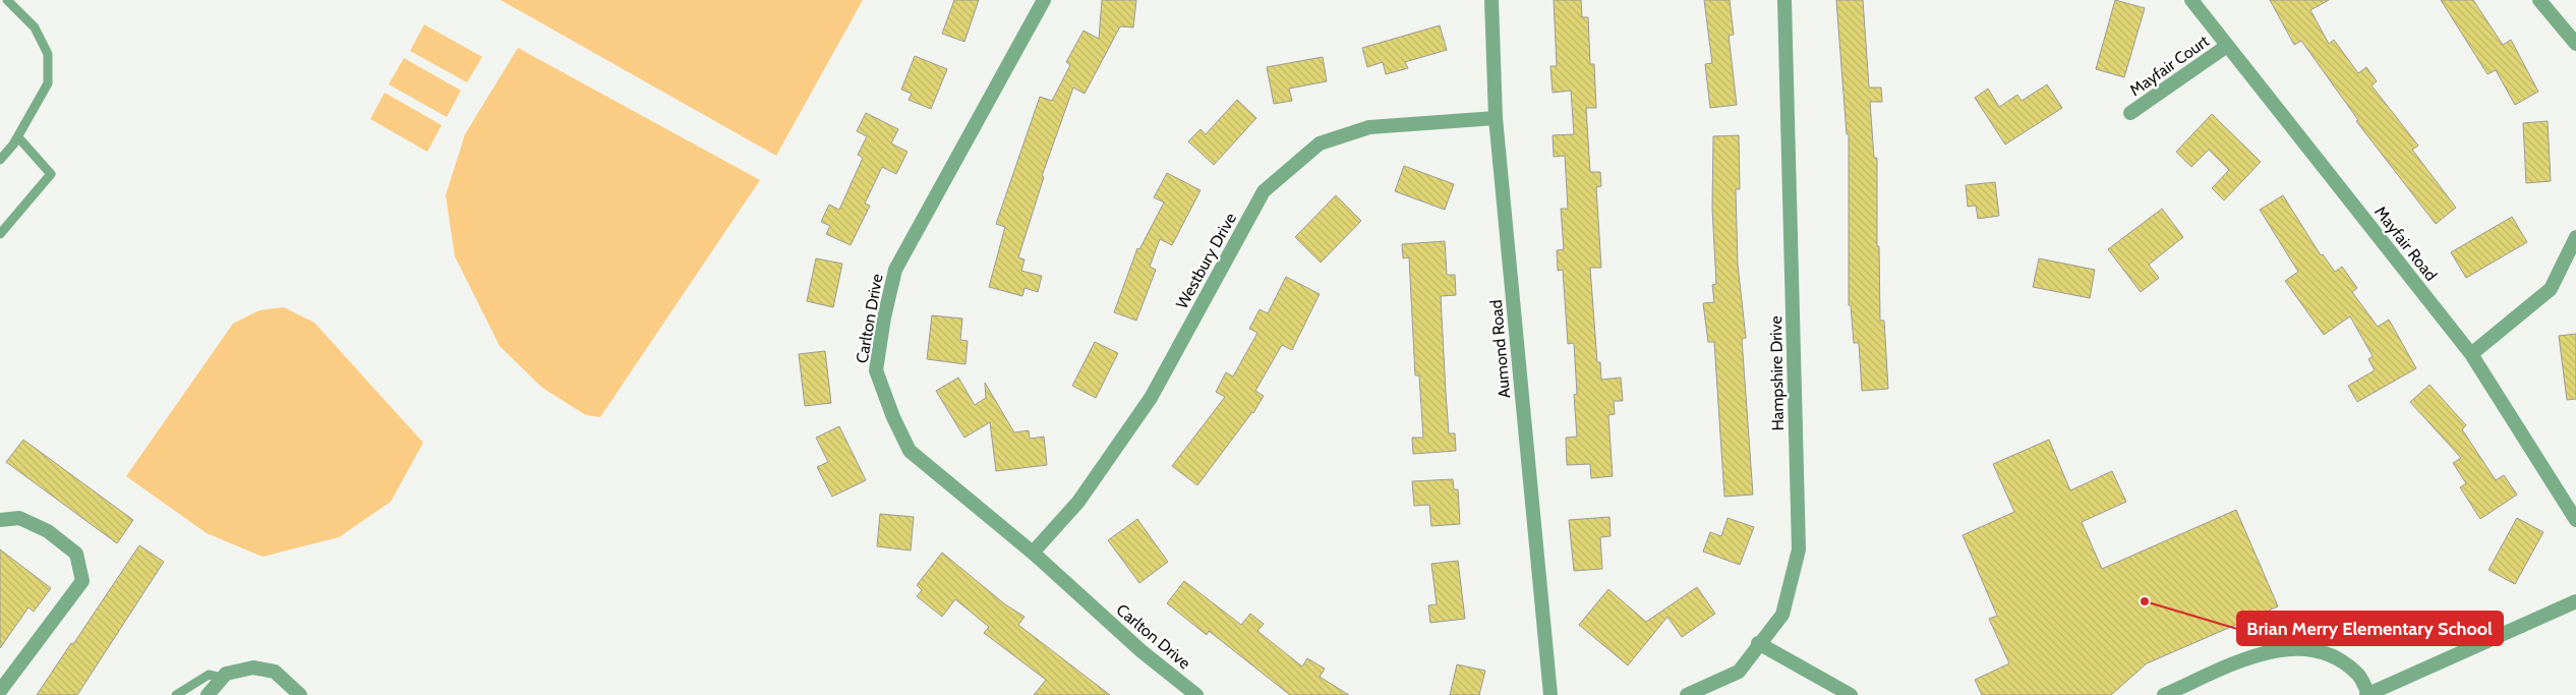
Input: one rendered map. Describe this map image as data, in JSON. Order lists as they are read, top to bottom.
{
  "streets": {
    "street": [
      "Mayfair Court",
      "Mayfair Road",
      "Westbury Drive",
      "Carlton Drive",
      "Aumond Road",
      "Hampshire Drive"
    ]
  },
  "crossings": [
    ["Mayfair Court", "Mayfair Road"],
    ["Westbury Drive", "Carlton Drive"],
    ["Westbury Drive", "Aumond Road"]
  ],
  "places": ["Brian Merry Elementary School"]
}
